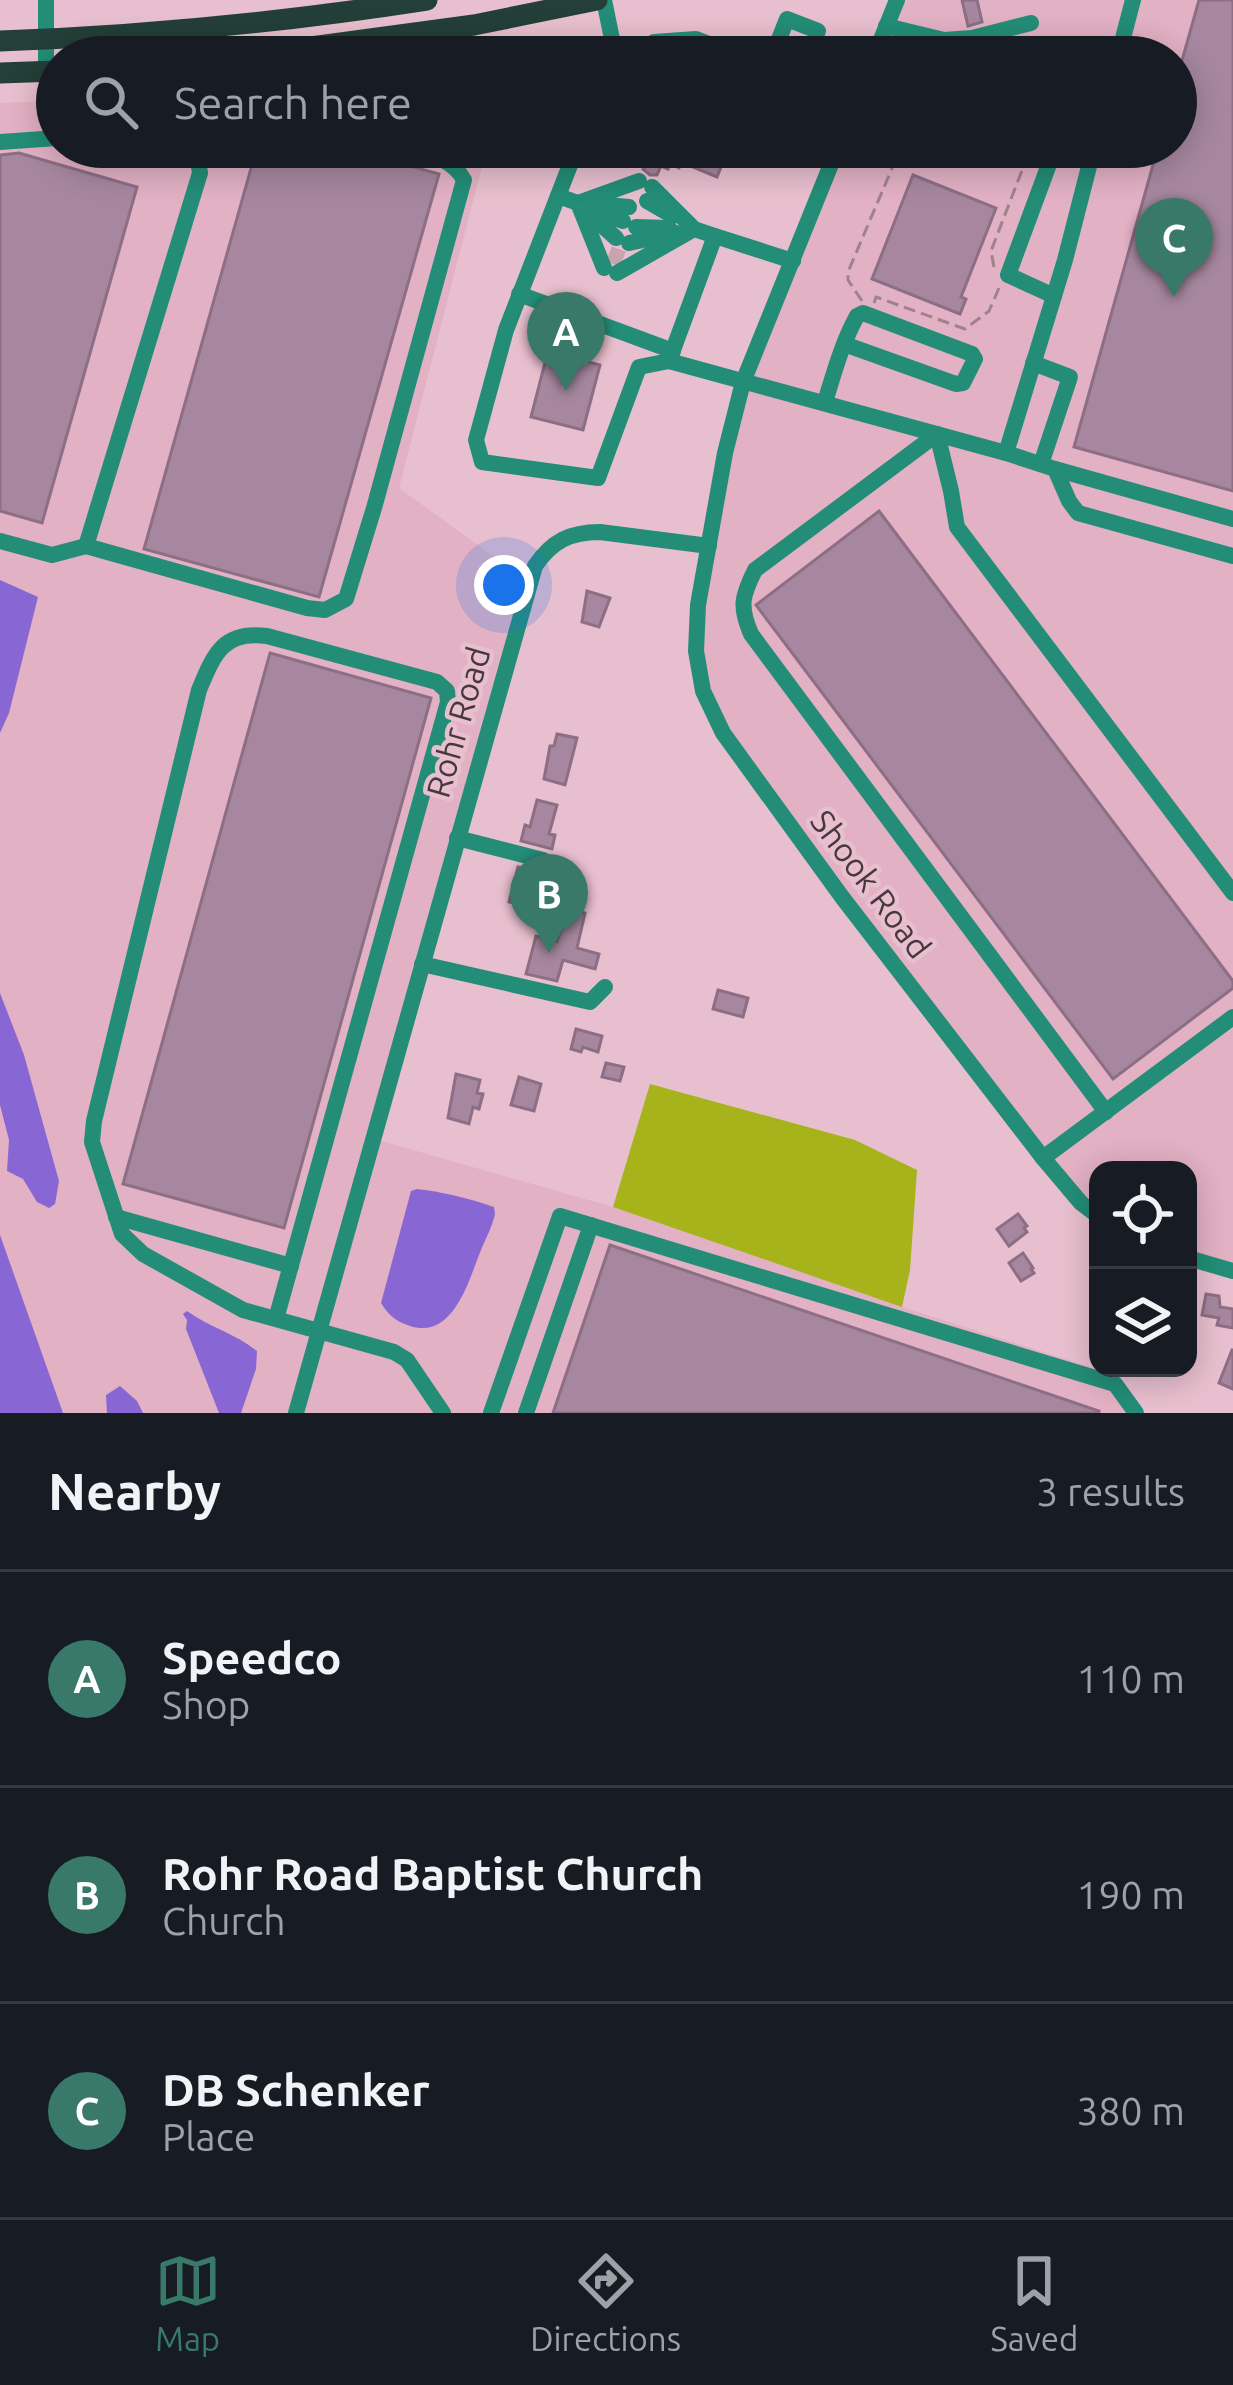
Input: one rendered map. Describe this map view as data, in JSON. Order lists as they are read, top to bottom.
{
  "streets": {
    "street": ["Rohr Road", "Shook Road"]
  },
  "crossings": [
    ["Rohr Road", "Shook Road"]
  ],
  "page": {
    "search": "Search here",
    "pins": ["C", "A", "B"],
    "heading": ["Nearby", "3 results"],
    "list": [
      {
        "mark": "A",
        "name": "Speedco",
        "note": "Shop",
        "value": "110 m"
      },
      {
        "mark": "B",
        "name": "Rohr Road Baptist Church",
        "note": "Church",
        "value": "190 m"
      },
      {
        "mark": "C",
        "name": "DB Schenker",
        "note": "Place",
        "value": "380 m"
      }
    ],
    "nav": ["Map", "Directions", "Saved"]
  }
}
